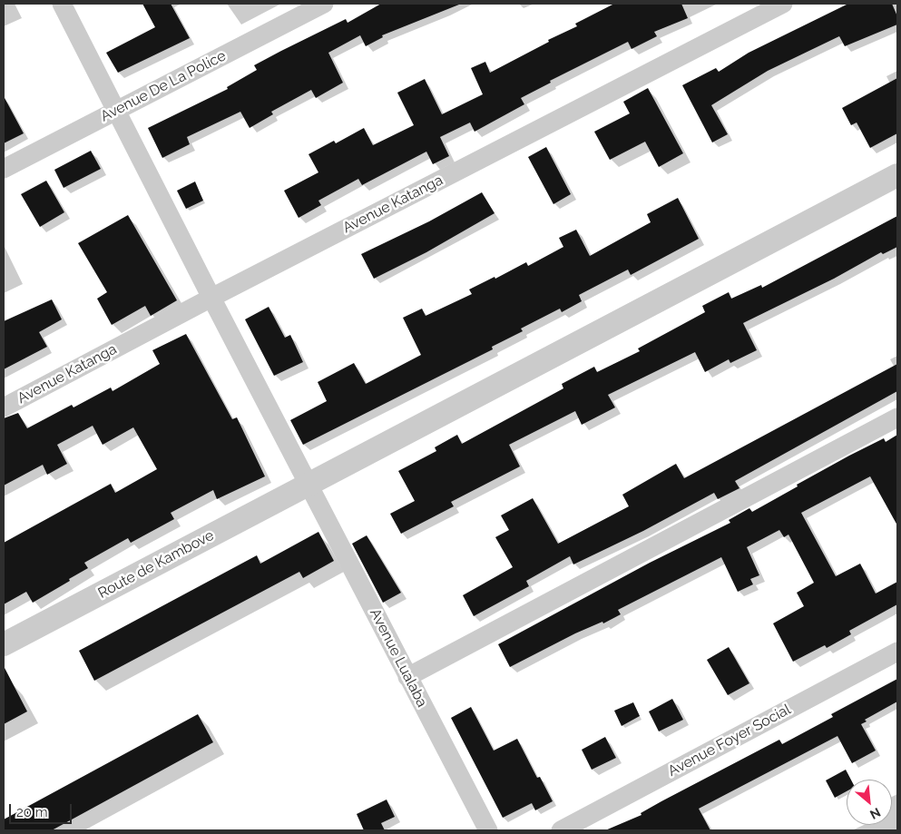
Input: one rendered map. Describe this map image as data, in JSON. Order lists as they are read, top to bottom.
{
  "streets": {
    "street": [
      "Avenue De La Police",
      "Avenue Katanga",
      "Route de Kambove",
      "Avenue Lualaba",
      "Avenue Foyer Social"
    ]
  },
  "crossings": [
    ["Avenue De La Police", "Avenue Lualaba"],
    ["Avenue Katanga", "Avenue Lualaba"],
    ["Route de Kambove", "Avenue Lualaba"]
  ],
  "scale_bar": "20 m",
  "north": "bottom right"
}
